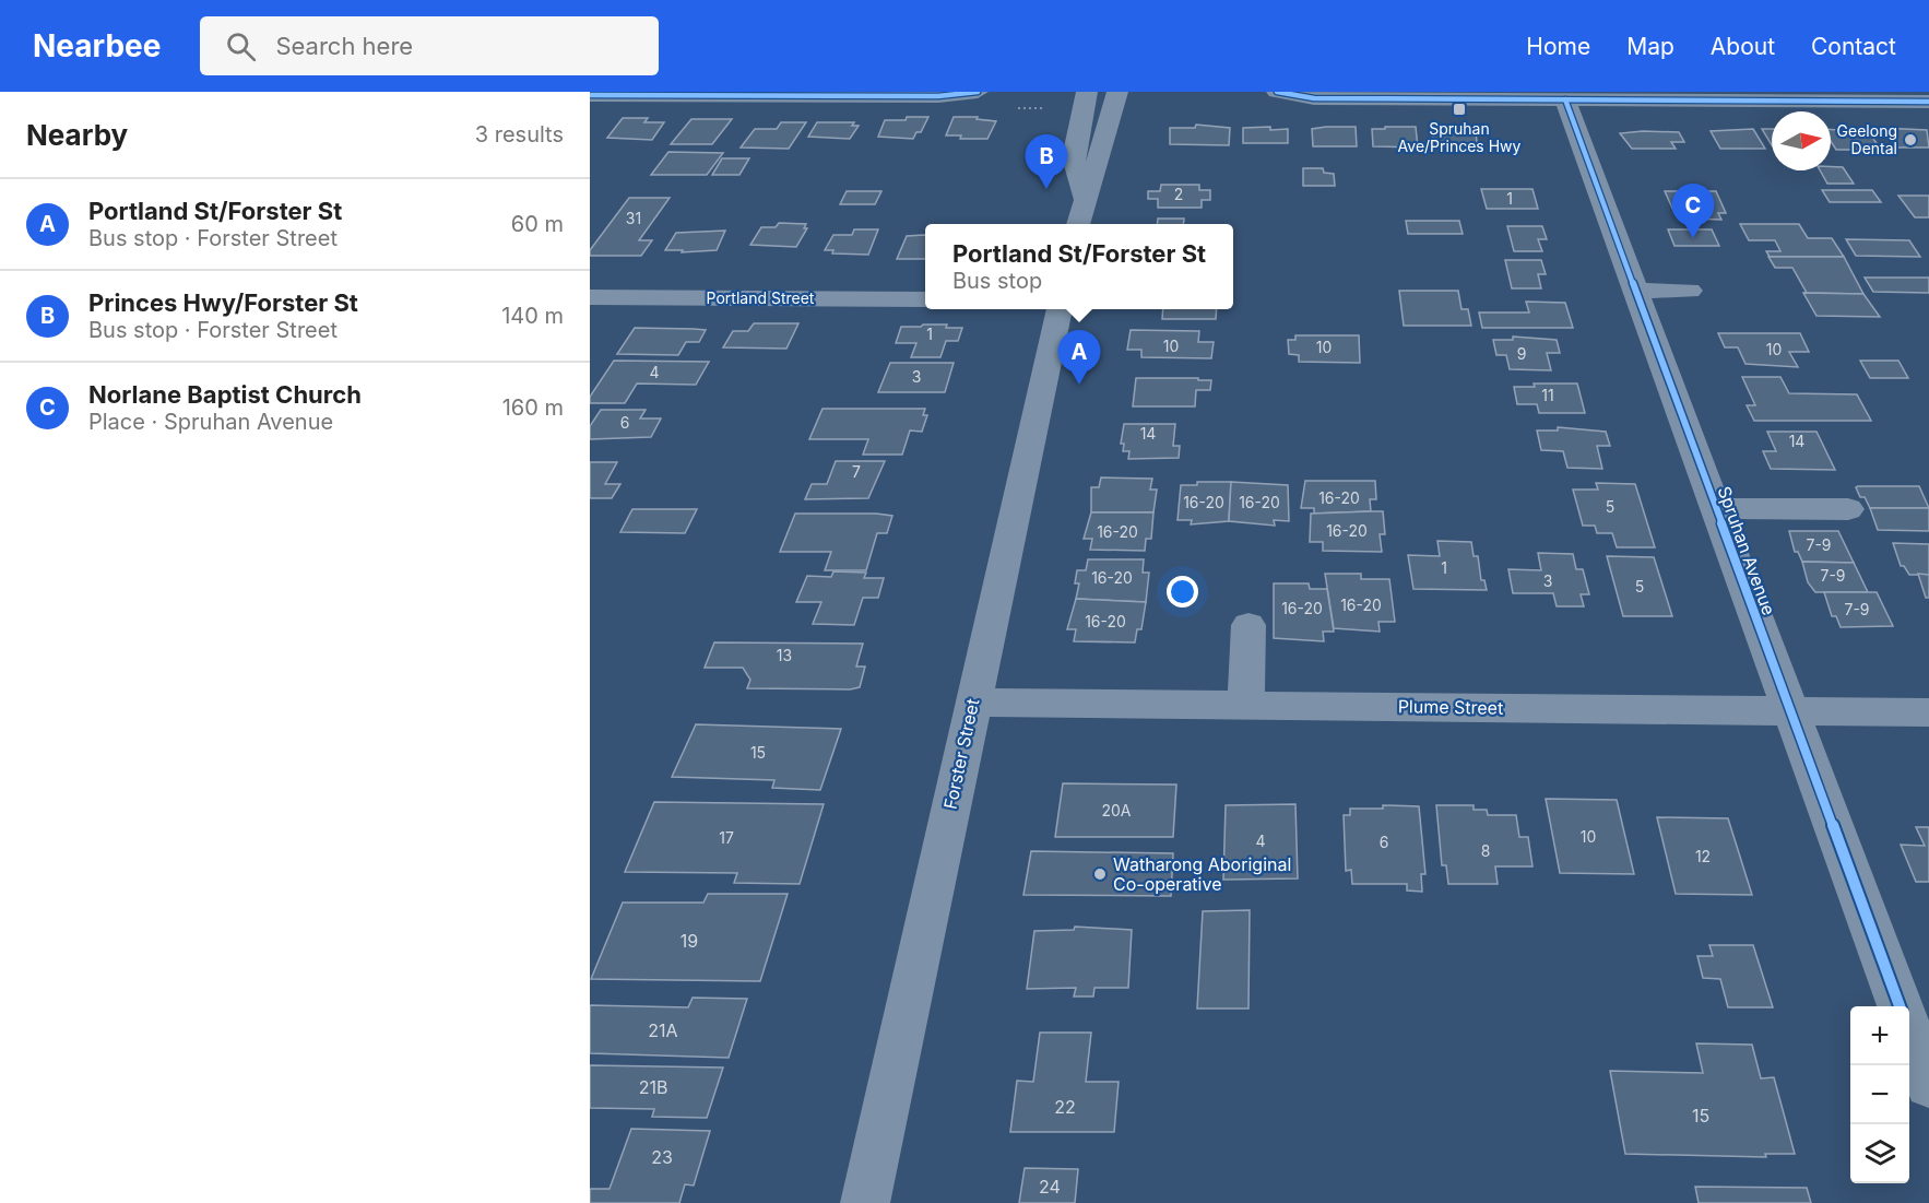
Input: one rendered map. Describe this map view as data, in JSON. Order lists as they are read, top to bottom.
{
  "streets": {
    "street": [
      "Portland Street",
      "Spruhan Avenue",
      "Plume Street",
      "Forster Street"
    ]
  },
  "crossings": [
    ["Spruhan Avenue", "Plume Street"],
    ["Plume Street", "Forster Street"]
  ],
  "places": {
    "transit": ["Spruhan Ave/Princes Hwy"],
    "other": ["Geelong Dental", "Watharong Aboriginal Co-operative"]
  },
  "house_numbers": [
    "2",
    "1",
    "31",
    "1",
    "10",
    "10",
    "10",
    "9",
    "4",
    "3",
    "11",
    "6",
    "14",
    "14",
    "7",
    "16-20",
    "16-20",
    "16-20",
    "5",
    "16-20",
    "16-20",
    "7-9",
    "1",
    "7-9",
    "16-20",
    "3",
    "5",
    "16-20",
    "16-20",
    "7-9",
    "16-20",
    "13",
    "15",
    "20A",
    "10",
    "17",
    "4",
    "6",
    "8",
    "12",
    "19",
    "21A",
    "21B",
    "22",
    "15",
    "23",
    "24"
  ],
  "north": "right",
  "page": {
    "header": "Nearbee",
    "search": "Search here",
    "nav": [
      "Home",
      "Map",
      "About",
      "Contact"
    ],
    "heading": ["Nearby", "3 results"],
    "pins": ["B", "C", "A"],
    "list": [
      {
        "mark": "A",
        "name": "Portland St/Forster St",
        "note": "Bus stop · Forster Street",
        "value": "60 m"
      },
      {
        "mark": "B",
        "name": "Princes Hwy/Forster St",
        "note": "Bus stop · Forster Street",
        "value": "140 m"
      },
      {
        "mark": "C",
        "name": "Norlane Baptist Church",
        "note": "Place · Spruhan Avenue",
        "value": "160 m"
      }
    ],
    "popup": ["Portland St/Forster St", "Bus stop"],
    "map_buttons": ["+", "−"]
  }
}
